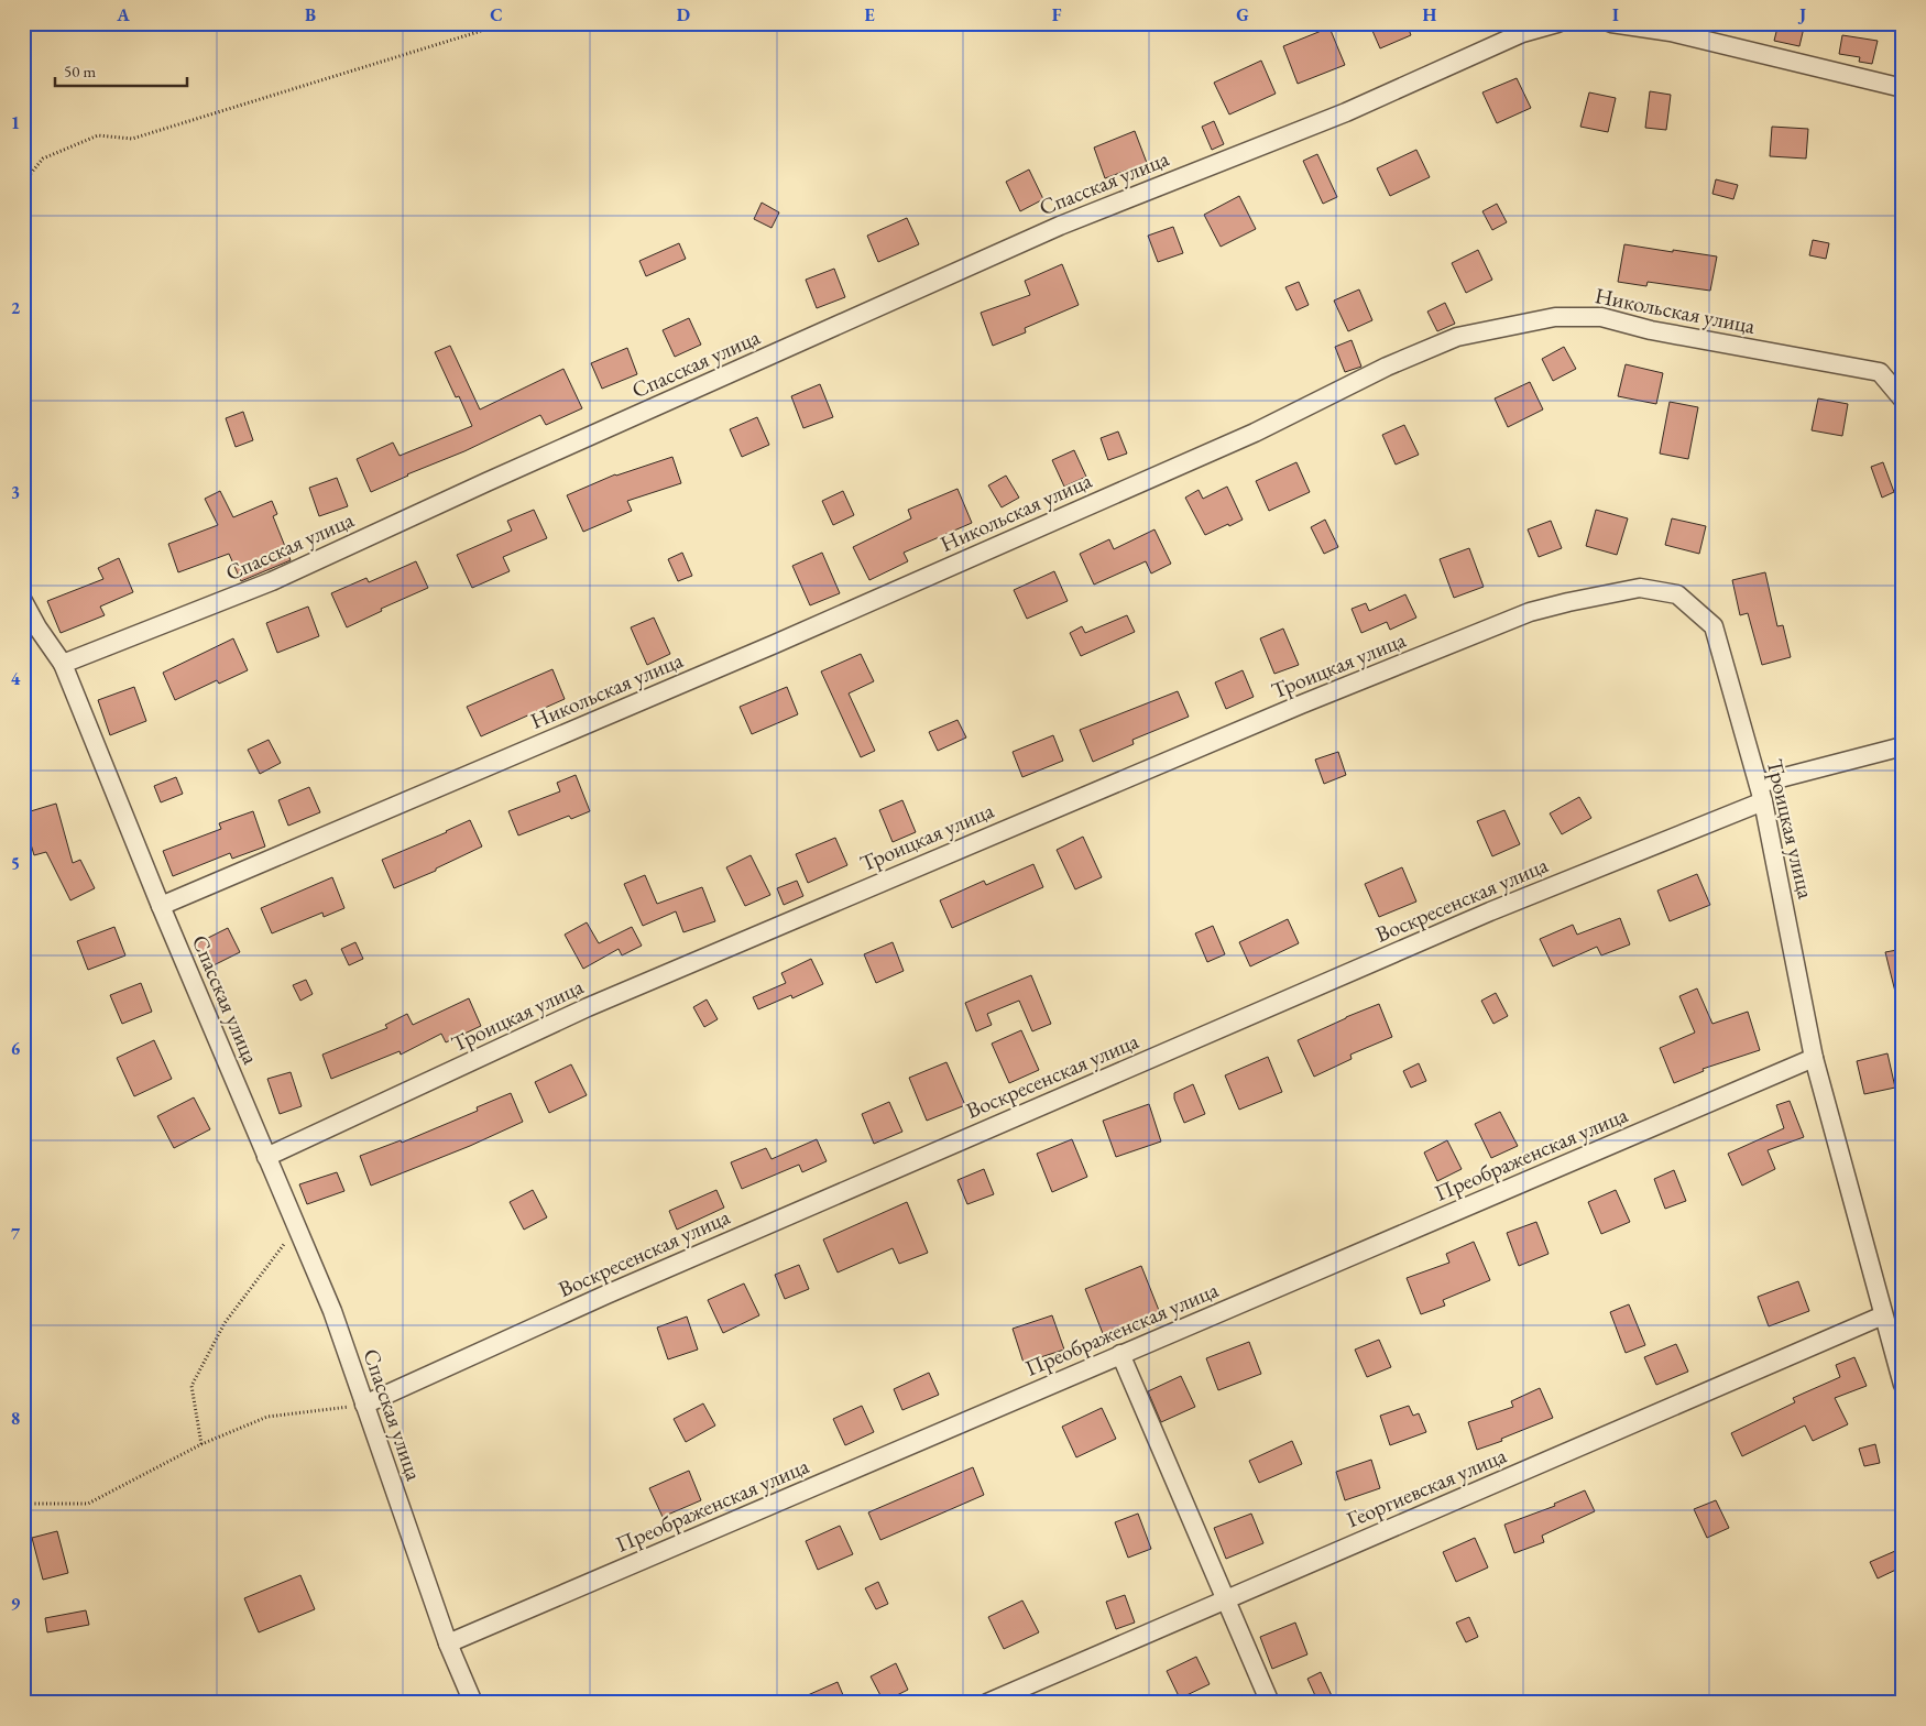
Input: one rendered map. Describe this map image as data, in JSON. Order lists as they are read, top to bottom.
{
  "streets": {
    "street": [
      "Спасская улица",
      "Никольская улица",
      "Троицкая улица",
      "Воскресенская улица",
      "Преображенская улица",
      "Георгиевская улица"
    ]
  },
  "crossings": [
    ["Спасская улица", "Никольская улица"],
    ["Спасская улица", "Троицкая улица"],
    ["Спасская улица", "Воскресенская улица"],
    ["Спасская улица", "Преображенская улица"],
    ["Троицкая улица", "Воскресенская улица"],
    ["Троицкая улица", "Преображенская улица"],
    ["Троицкая улица", "Георгиевская улица"]
  ],
  "scale_bar": "50 m",
  "grid": {
    "columns": [
      "A",
      "B",
      "C",
      "D",
      "E",
      "F",
      "G",
      "H",
      "I",
      "J"
    ],
    "rows": [
      "1",
      "2",
      "3",
      "4",
      "5",
      "6",
      "7",
      "8",
      "9"
    ]
  }
}
